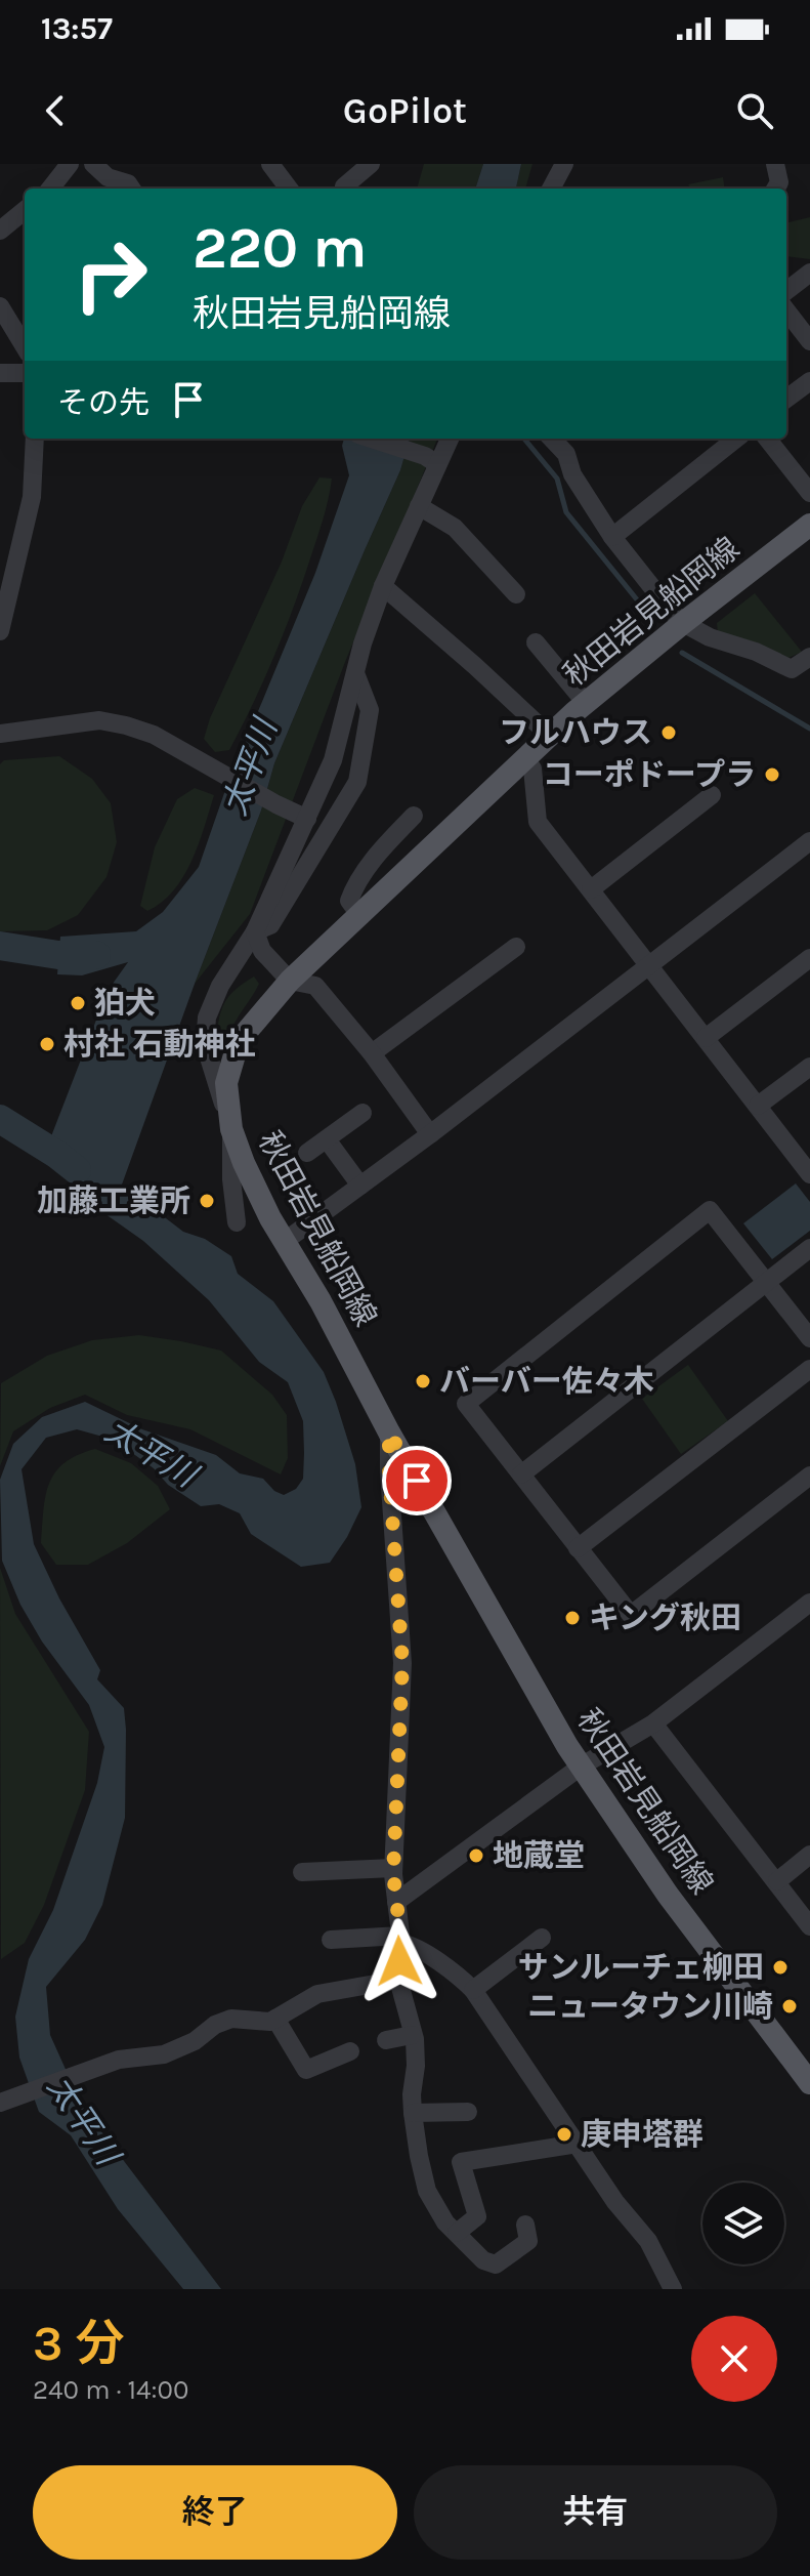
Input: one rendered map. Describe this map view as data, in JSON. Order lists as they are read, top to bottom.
{
  "streets": {
    "main road": ["秋田岩見船岡線"]
  },
  "water": ["太平川"],
  "places": [
    "フルハウス",
    "コーポドープラ",
    "狛犬",
    "村社 石動神社",
    "加藤工業所",
    "バーバー佐々木",
    "キング秋田",
    "地蔵堂",
    "サンルーチェ柳田",
    "ニュータウン川崎",
    "庚申塔群"
  ],
  "page": {
    "status": "13:57",
    "header": "GoPilot",
    "turn": ["220 m", "秋田岩見船岡線"],
    "then": "その先",
    "heading": ["3 分", "240 m · 14:00"],
    "buttons": ["終了", "共有"]
  }
}
